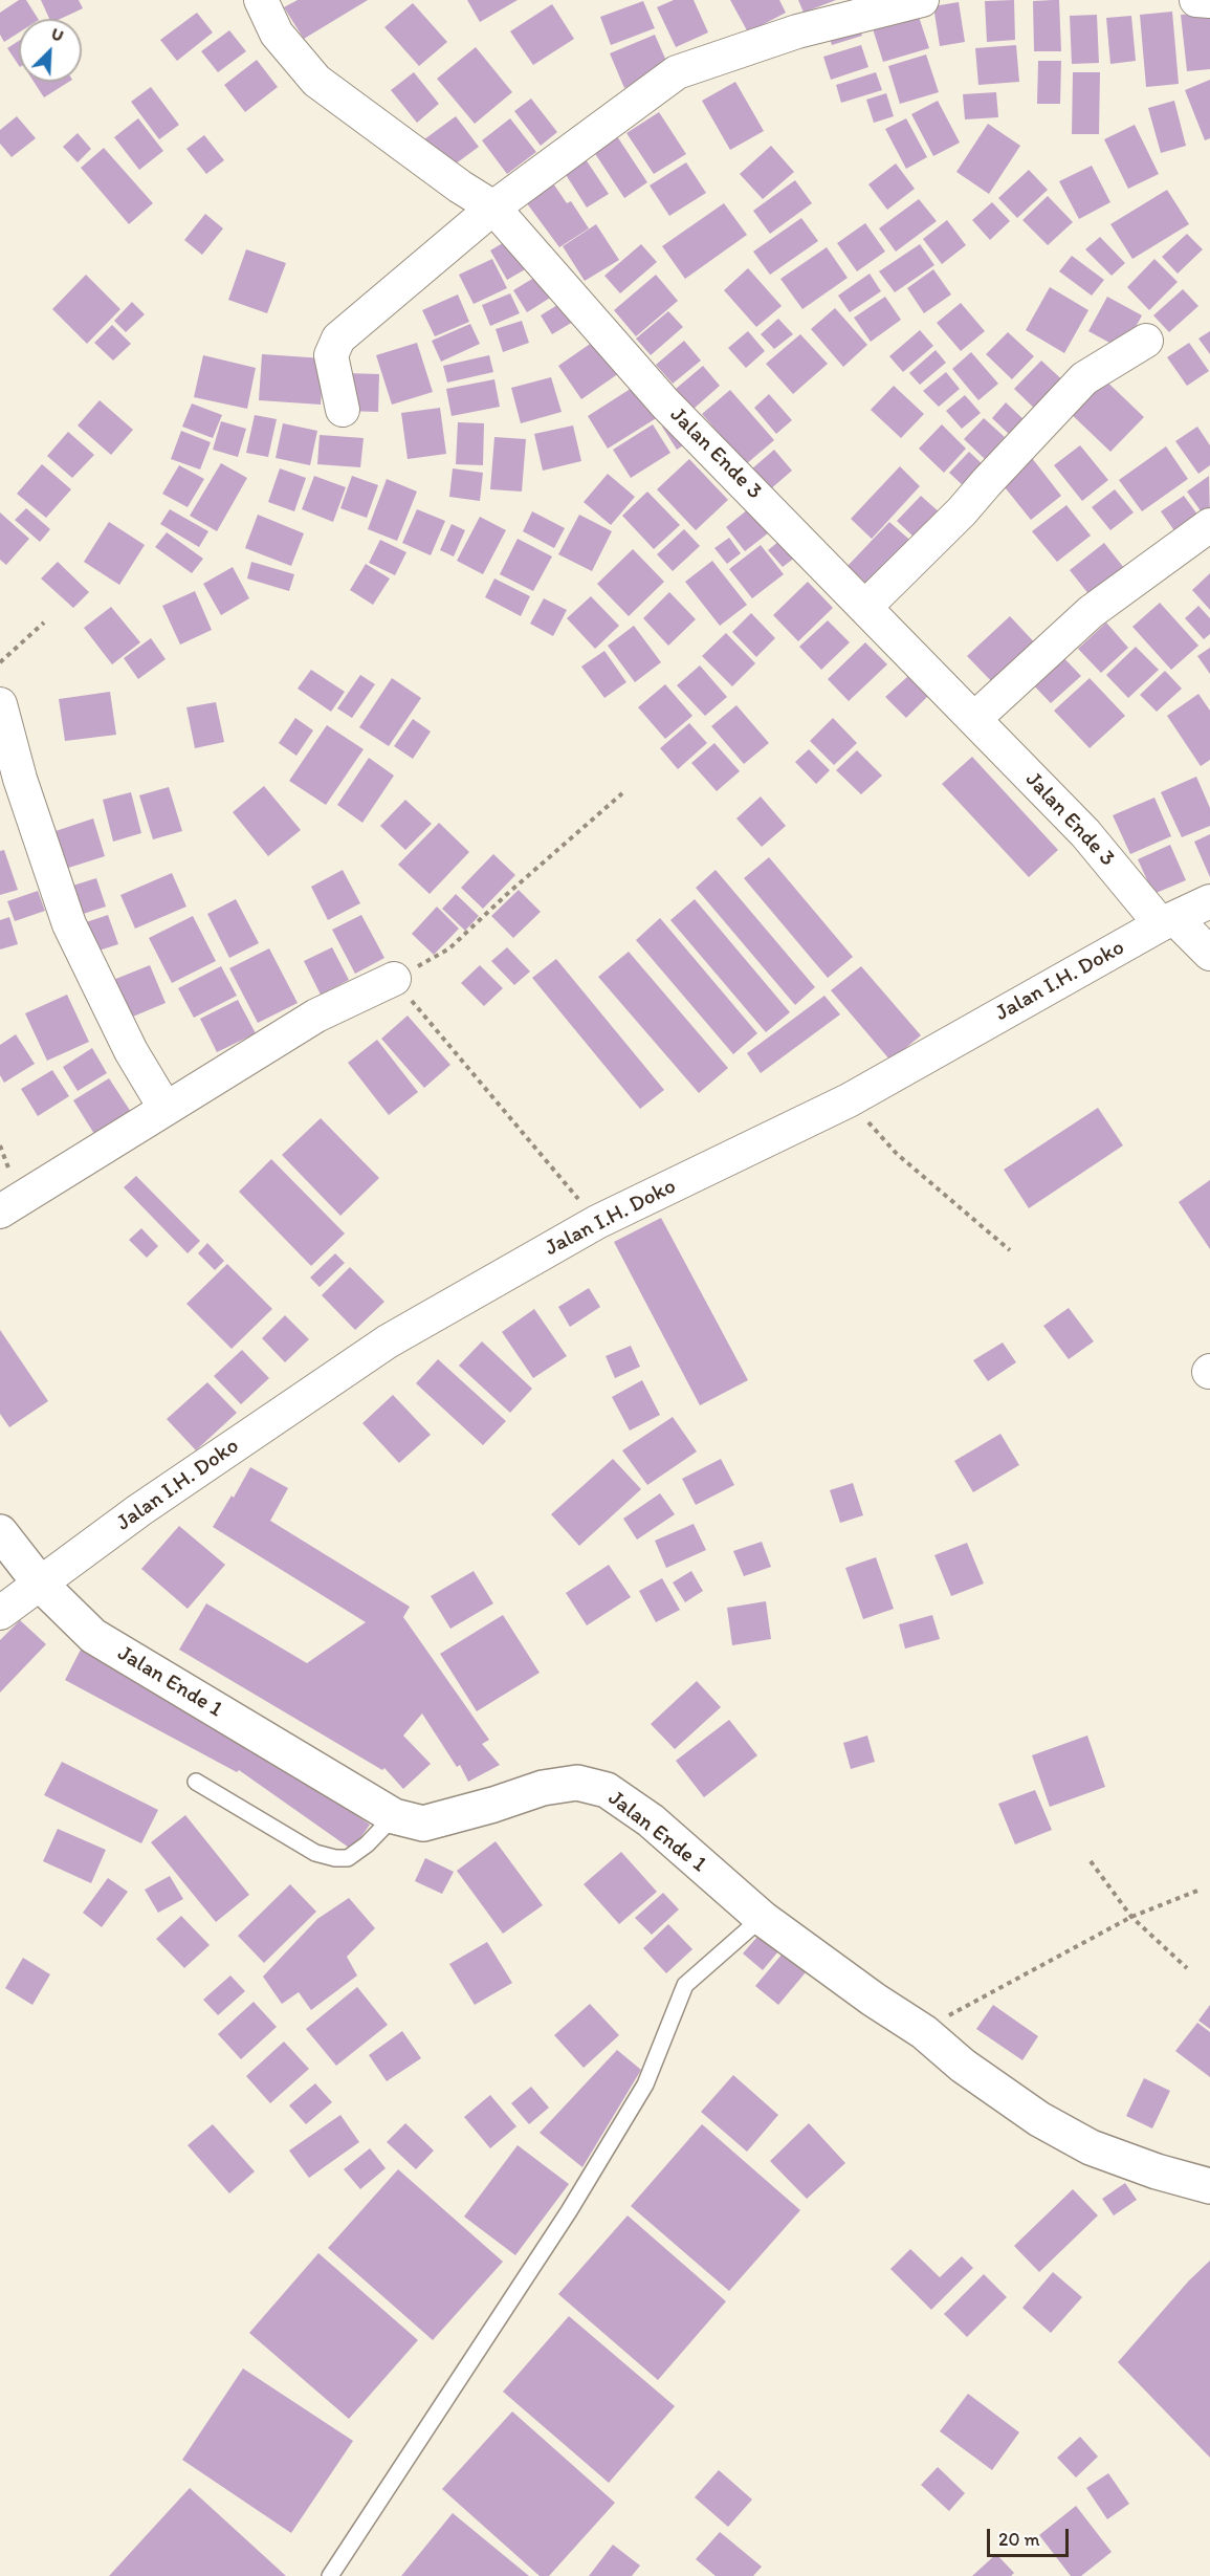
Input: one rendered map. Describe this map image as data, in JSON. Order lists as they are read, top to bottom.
{
  "streets": {
    "street": ["Jalan Ende 3", "Jalan I.H. Doko", "Jalan Ende 1"]
  },
  "crossings": [
    ["Jalan Ende 3", "Jalan I.H. Doko"],
    ["Jalan I.H. Doko", "Jalan Ende 1"]
  ],
  "scale_bar": "20 m",
  "north": "top right"
}
